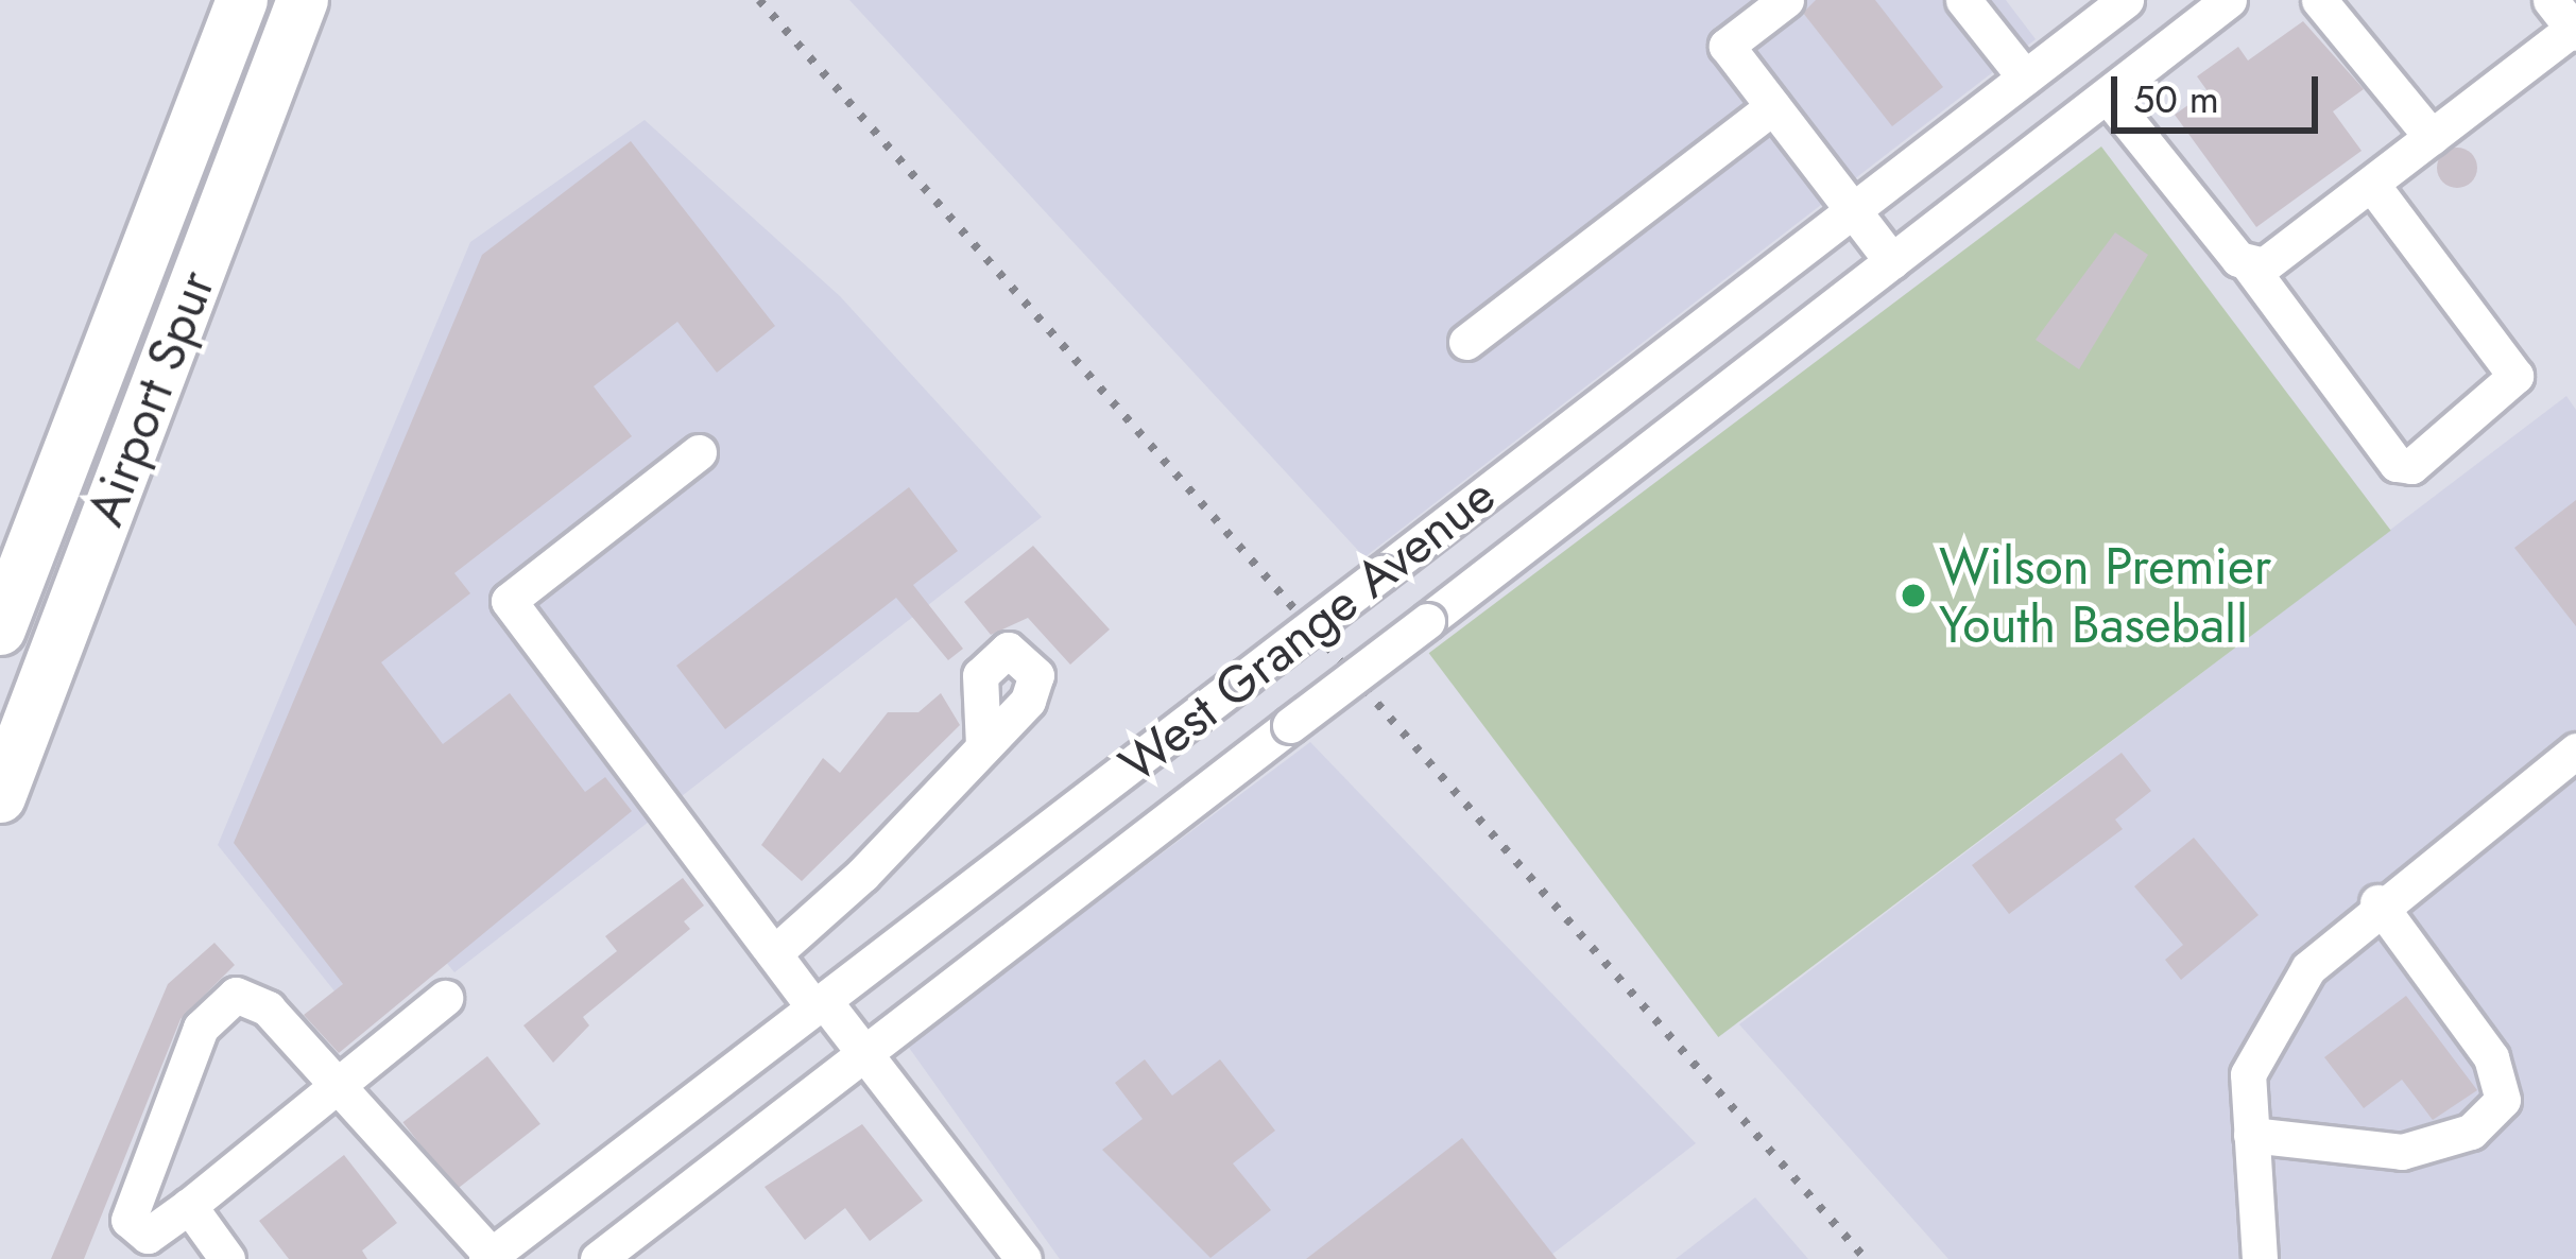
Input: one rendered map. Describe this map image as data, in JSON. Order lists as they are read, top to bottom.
{
  "streets": {
    "highway": ["Airport Spur"],
    "street": ["West Grange Avenue"]
  },
  "places": ["Wilson Premier Youth Baseball"],
  "scale_bar": "50 m"
}
